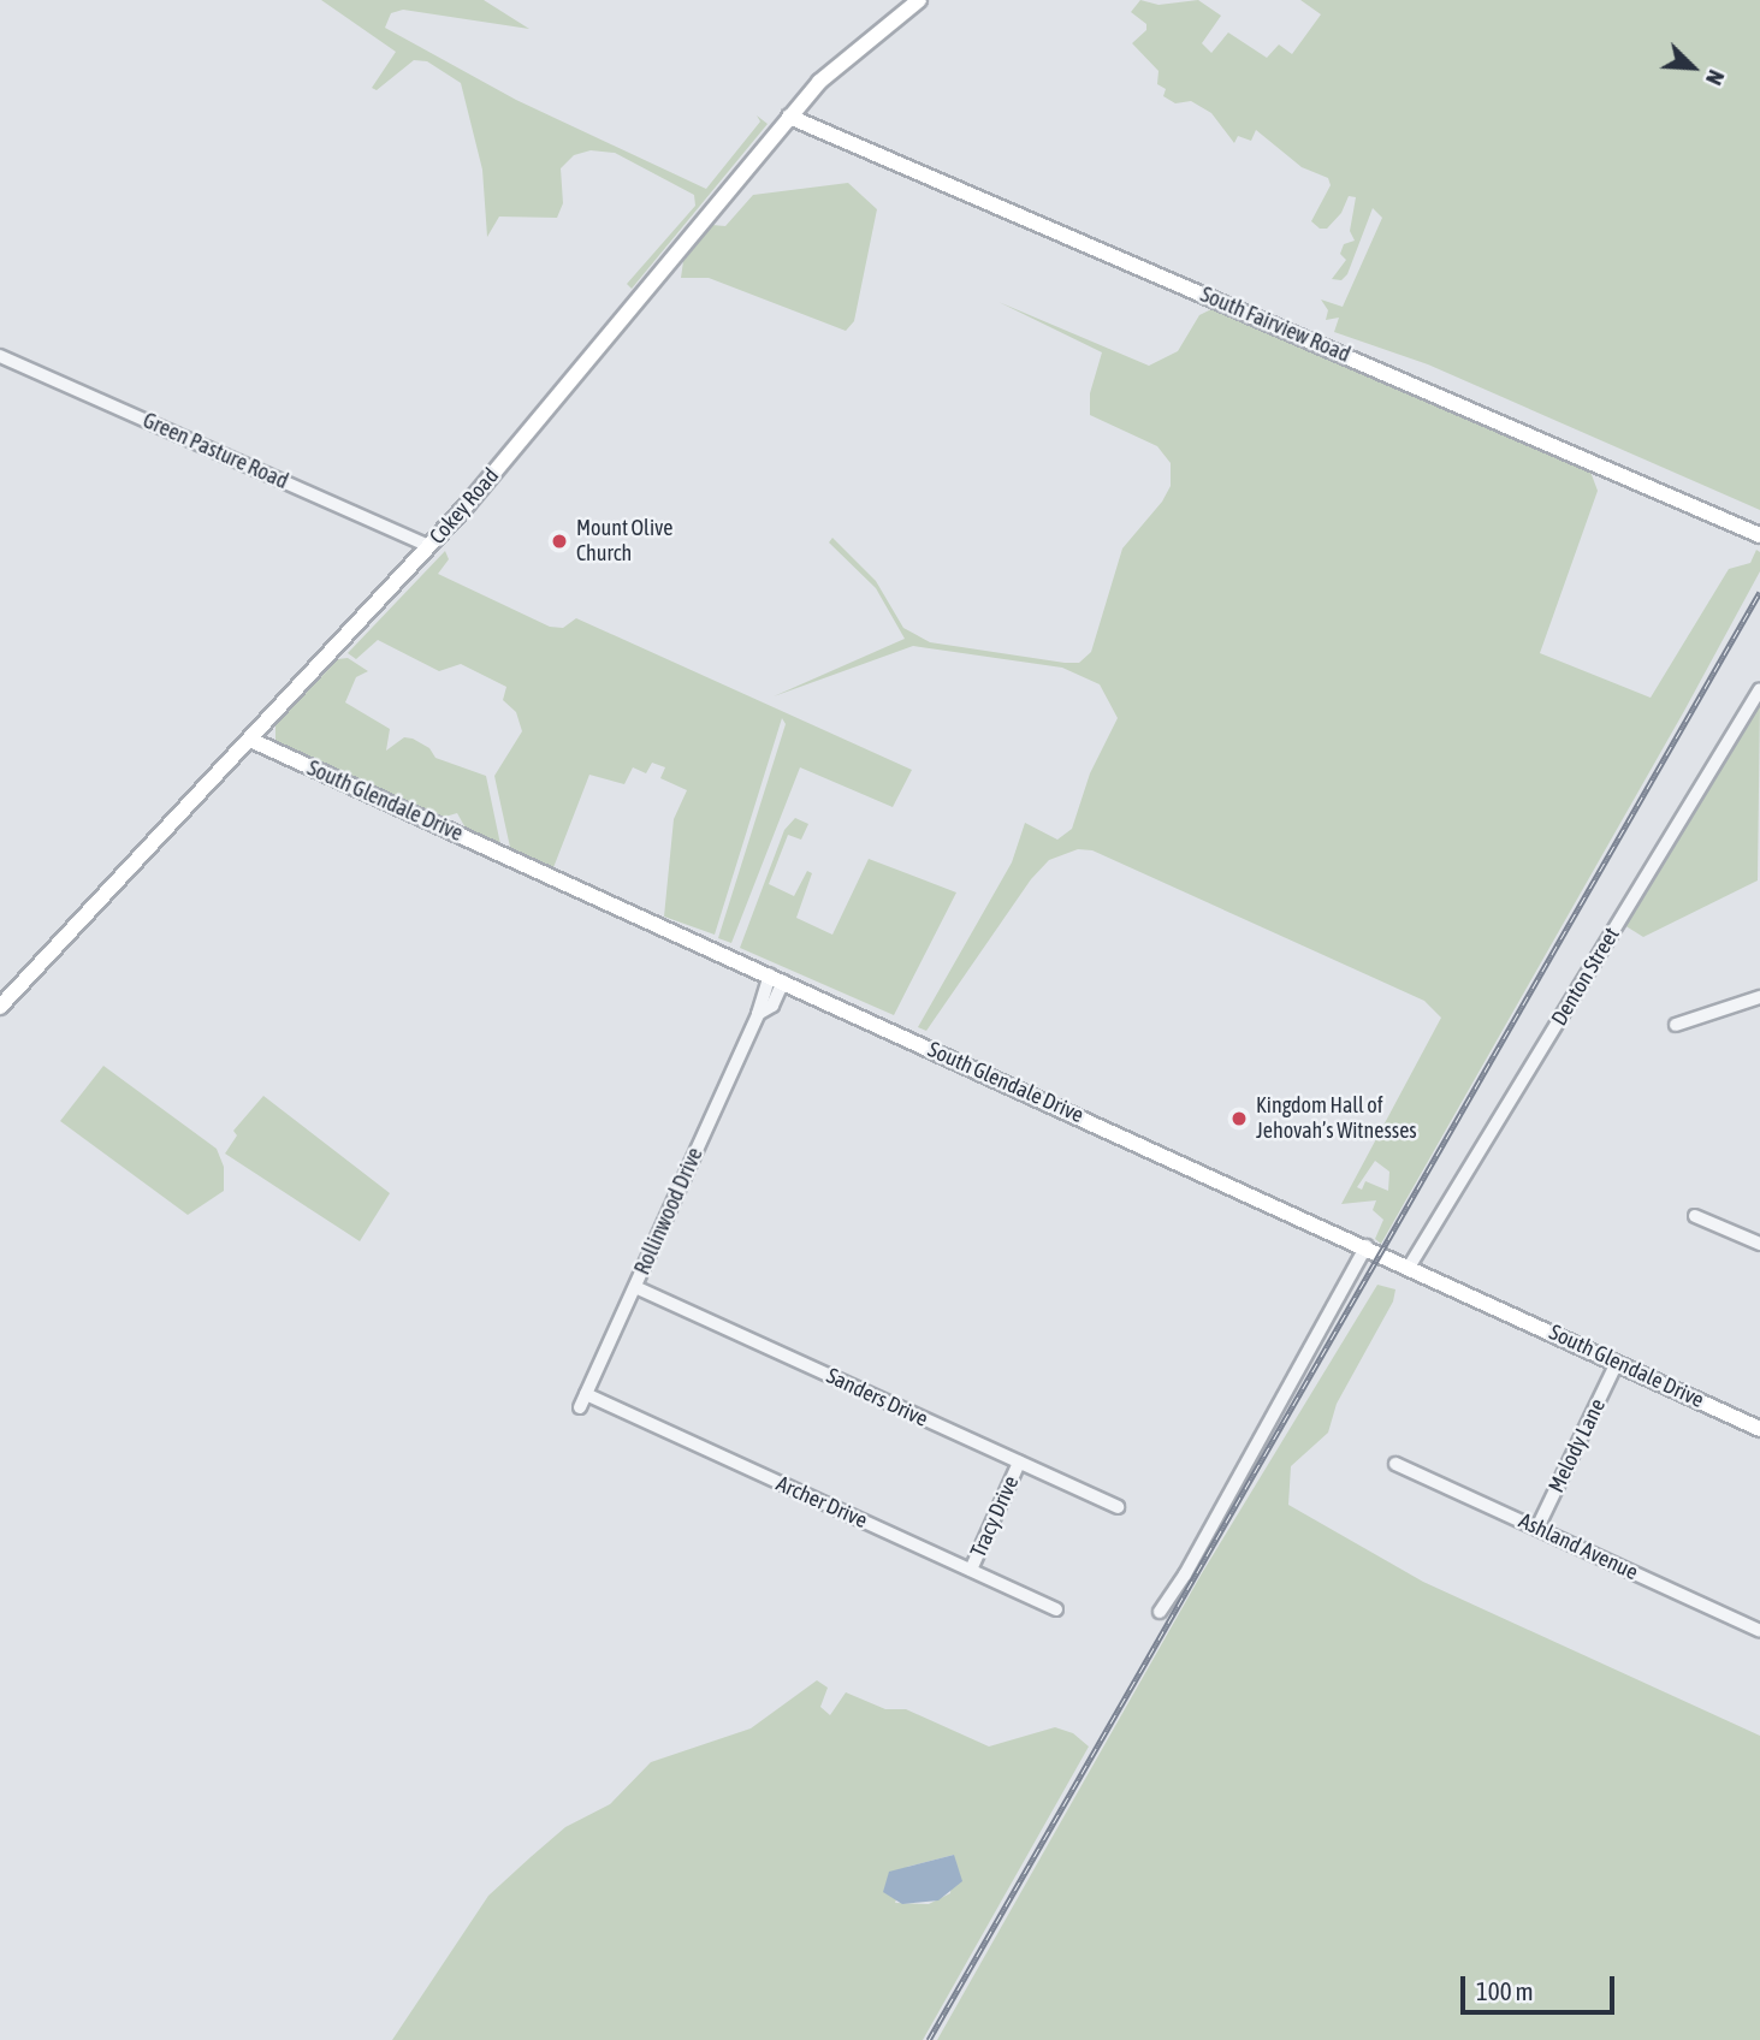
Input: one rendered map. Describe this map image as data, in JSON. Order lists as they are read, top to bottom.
{
  "streets": {
    "main road": ["South Fairview Road", "Cokey Road", "South Glendale Drive"],
    "street": [
      "Green Pasture Road",
      "Denton Street",
      "Rollinwood Drive",
      "Sanders Drive",
      "Melody Lane",
      "Archer Drive",
      "Tracy Drive",
      "Ashland Avenue"
    ]
  },
  "crossings": [
    ["South Fairview Road", "Cokey Road"],
    ["Green Pasture Road", "Cokey Road"],
    ["Cokey Road", "South Glendale Drive"],
    ["South Glendale Drive", "Denton Street"],
    ["South Glendale Drive", "Rollinwood Drive"],
    ["South Glendale Drive", "Melody Lane"],
    ["Rollinwood Drive", "Sanders Drive"],
    ["Rollinwood Drive", "Archer Drive"],
    ["Sanders Drive", "Tracy Drive"],
    ["Melody Lane", "Ashland Avenue"],
    ["Archer Drive", "Tracy Drive"]
  ],
  "places": ["Mount Olive Church", "Kingdom Hall of Jehovah’s Witnesses"],
  "scale_bar": "100 m",
  "north": "bottom right"
}
